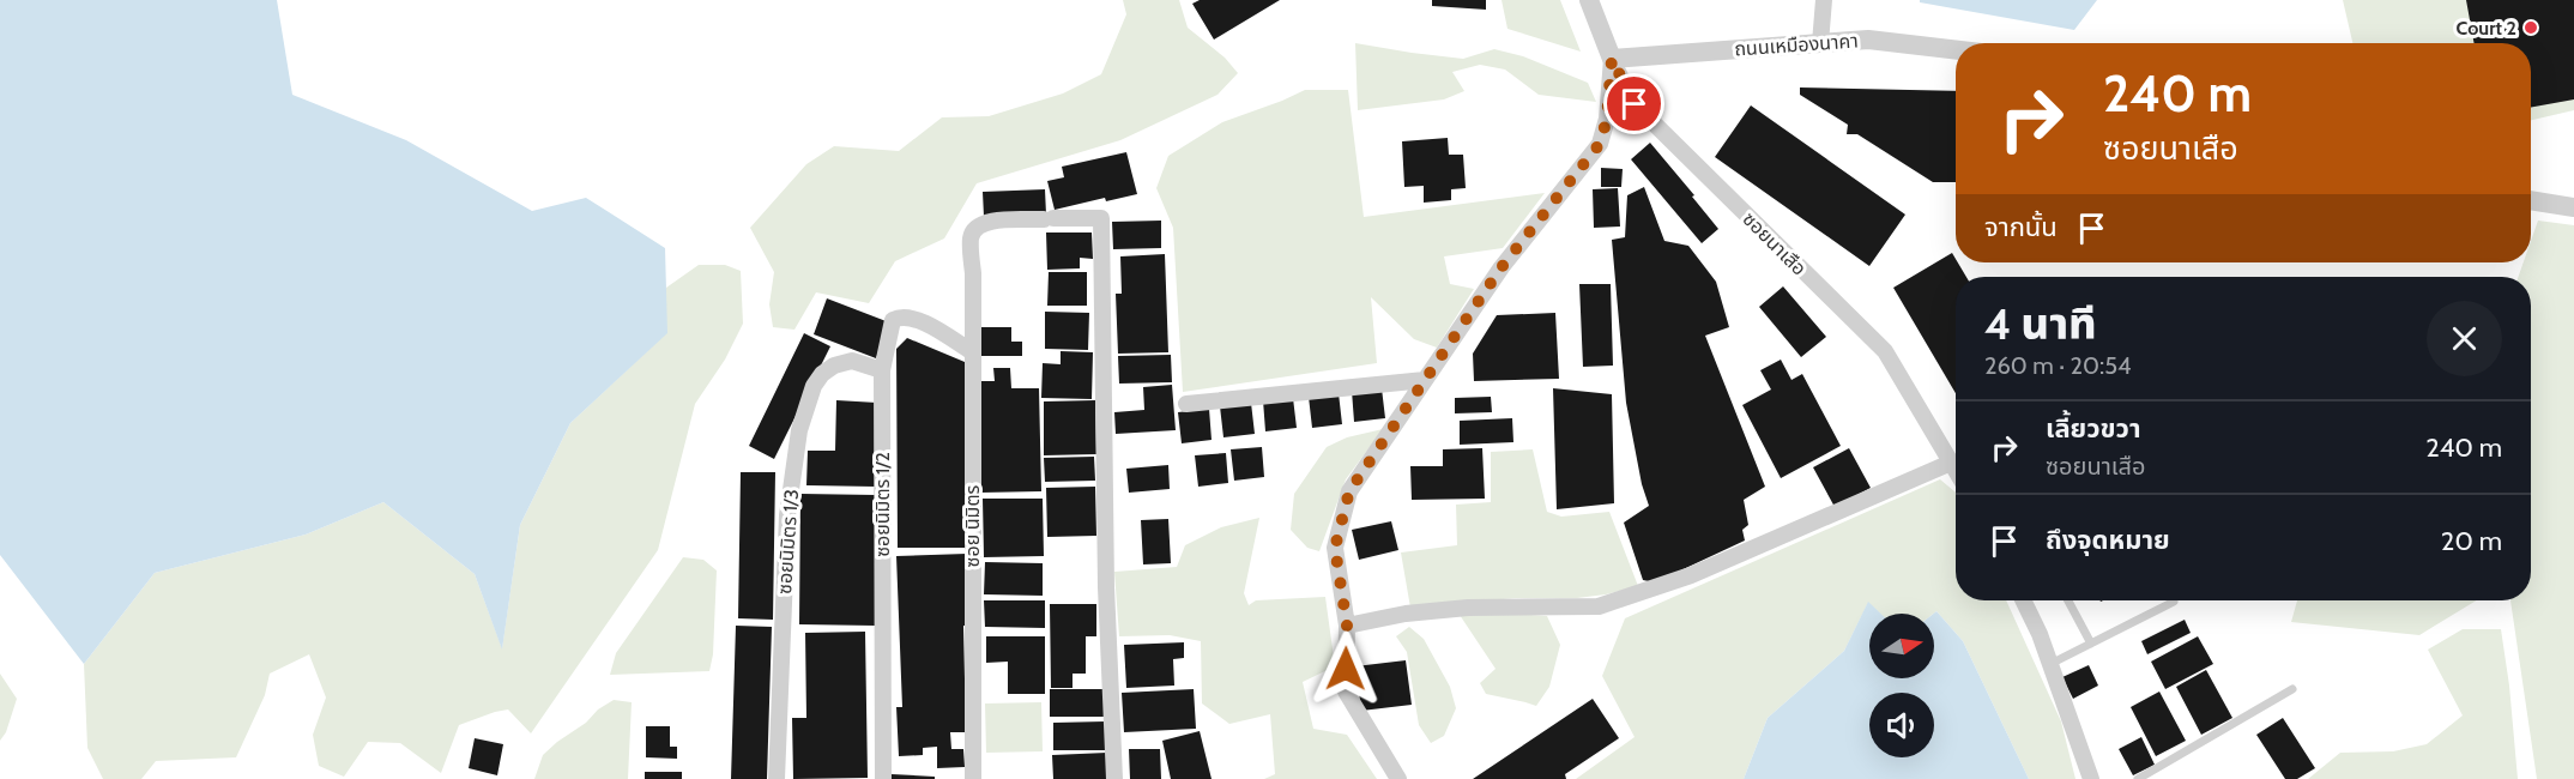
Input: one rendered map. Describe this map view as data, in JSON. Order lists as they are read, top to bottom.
{
  "streets": {
    "street": [
      "ถนนเหมืองนาคา",
      "ซอยนาเสือ",
      "ซอยนิมิตร 1/2",
      "ซอย นิมิตร",
      "ซอยนิมิตร 1/3"
    ]
  },
  "crossings": [
    ["ถนนเหมืองนาคา", "ซอยนาเสือ"],
    ["ซอยนิมิตร 1/2", "ซอย นิมิตร"],
    ["ซอยนิมิตร 1/2", "ซอยนิมิตร 1/3"]
  ],
  "places": ["Court 2"],
  "north": "right",
  "page": {
    "turn": ["240 m", "ซอยนาเสือ"],
    "then": "จากนั้น",
    "heading": ["4 นาที", "260 m · 20:54"],
    "list": [
      {
        "name": "เลี้ยวขวา",
        "note": "ซอยนาเสือ",
        "value": "240 m"
      },
      {
        "name": "ถึงจุดหมาย",
        "value": "20 m"
      }
    ]
  }
}
